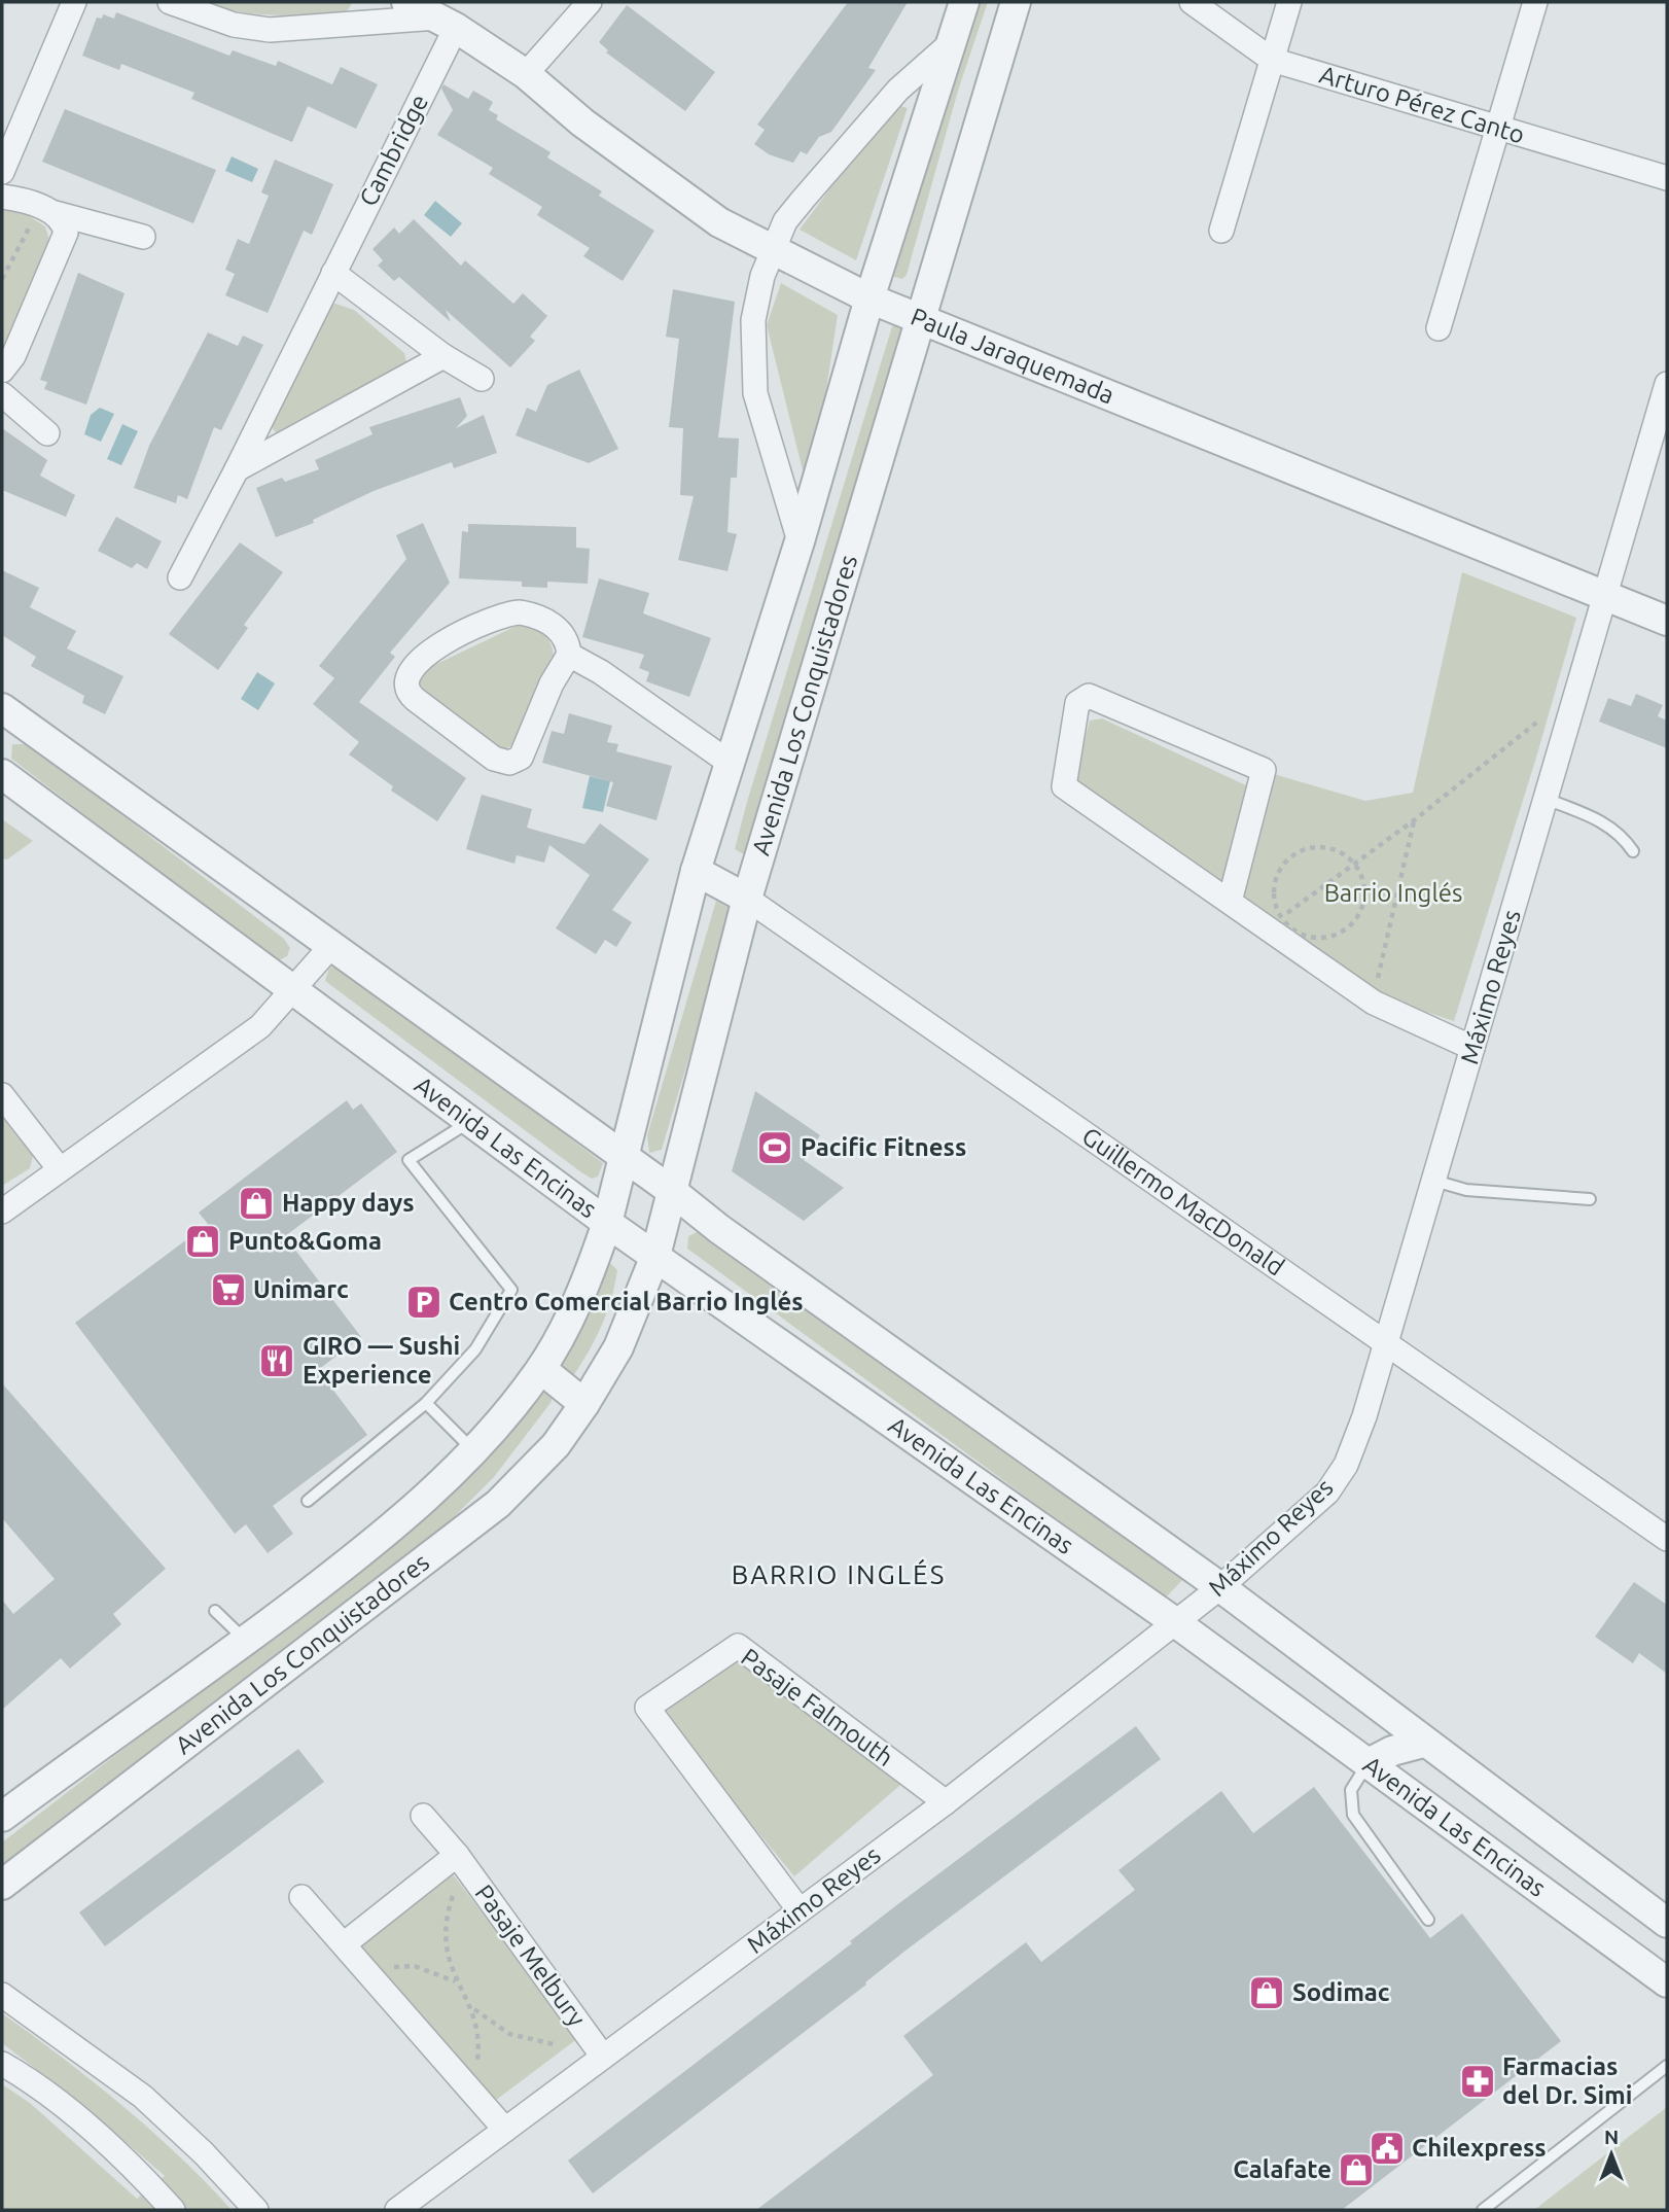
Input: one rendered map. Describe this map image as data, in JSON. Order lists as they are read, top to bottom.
{
  "streets": {
    "street": [
      "Arturo Pérez Canto",
      "Cambridge",
      "Paula Jaraquemada",
      "Avenida Los Conquistadores",
      "Máximo Reyes",
      "Avenida Las Encinas",
      "Guillermo MacDonald",
      "Pasaje Falmouth",
      "Pasaje Melbury"
    ]
  },
  "crossings": [
    ["Cambridge", "Paula Jaraquemada"],
    ["Paula Jaraquemada", "Avenida Los Conquistadores"],
    ["Paula Jaraquemada", "Máximo Reyes"],
    ["Avenida Los Conquistadores", "Avenida Las Encinas"],
    ["Avenida Los Conquistadores", "Guillermo MacDonald"],
    ["Máximo Reyes", "Avenida Las Encinas"],
    ["Máximo Reyes", "Guillermo MacDonald"],
    ["Máximo Reyes", "Pasaje Falmouth"],
    ["Máximo Reyes", "Pasaje Melbury"]
  ],
  "districts": ["BARRIO INGLÉS"],
  "parks": ["Barrio Inglés"],
  "places": {
    "sports": ["Pacific Fitness"],
    "shop": [
      "Happy days",
      "Punto&Goma",
      "Sodimac",
      "Calafate"
    ],
    "supermarket": ["Unimarc"],
    "parking": ["Centro Comercial Barrio Inglés"],
    "restaurant": ["GIRO — Sushi Experience"],
    "pharmacy": ["Farmacias del Dr. Simi"],
    "public building": ["Chilexpress"]
  },
  "north": "top"
}
